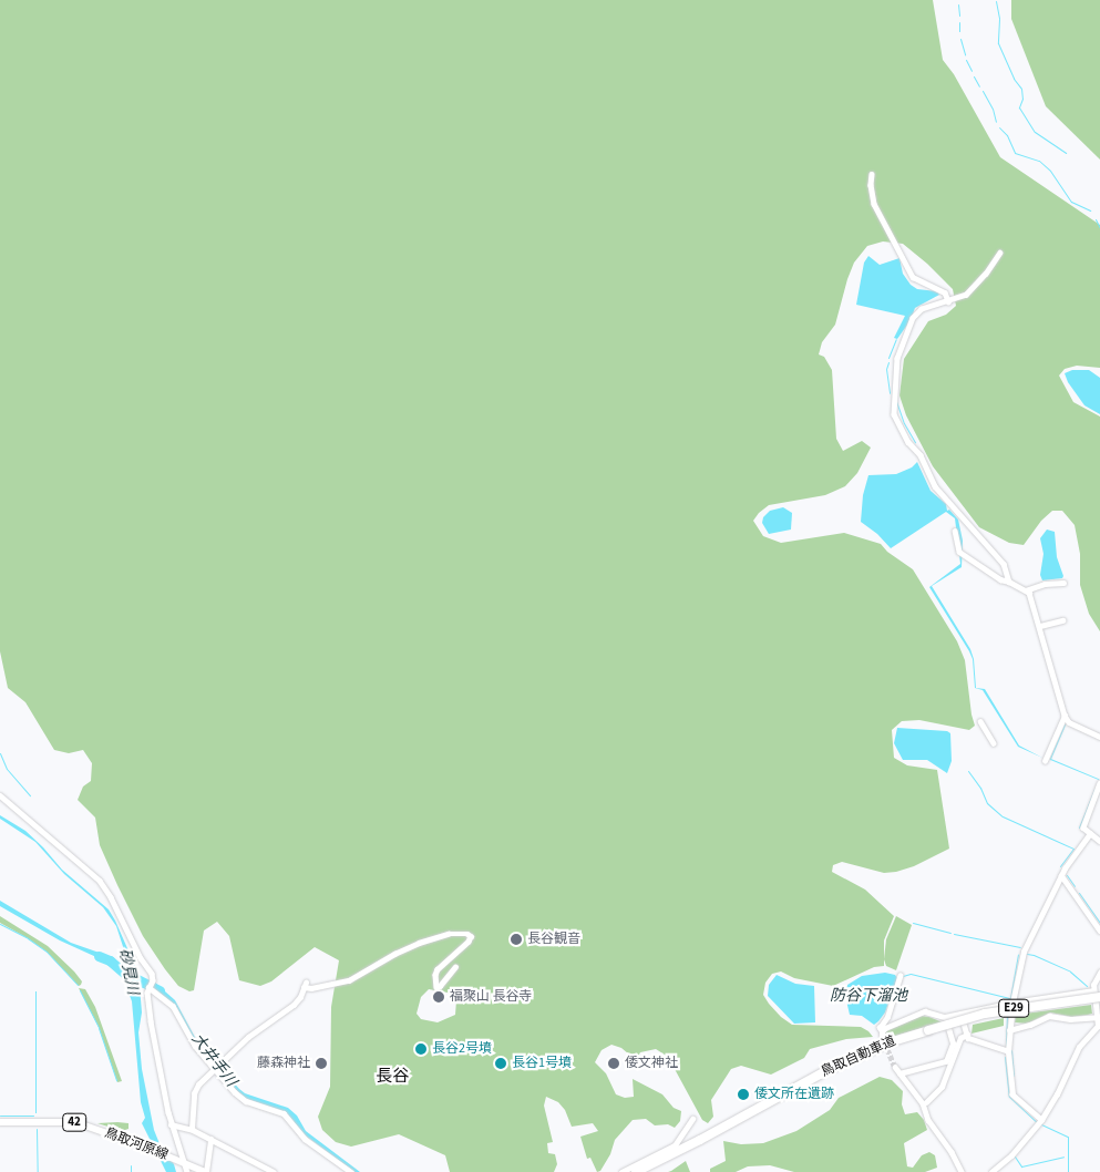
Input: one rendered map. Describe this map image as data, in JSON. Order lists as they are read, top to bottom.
{
  "streets": {
    "highway": ["E29", "鳥取自動車道"],
    "main road": ["42", "鳥取河原線"]
  },
  "districts": ["長谷"],
  "water": ["砂見川", "防谷下溜池", "大井手川"],
  "places": [
    "長谷観音",
    "福聚山 長谷寺",
    "長谷2号墳",
    "藤森神社",
    "長谷1号墳",
    "倭文神社",
    "倭文所在遺跡"
  ]
}
